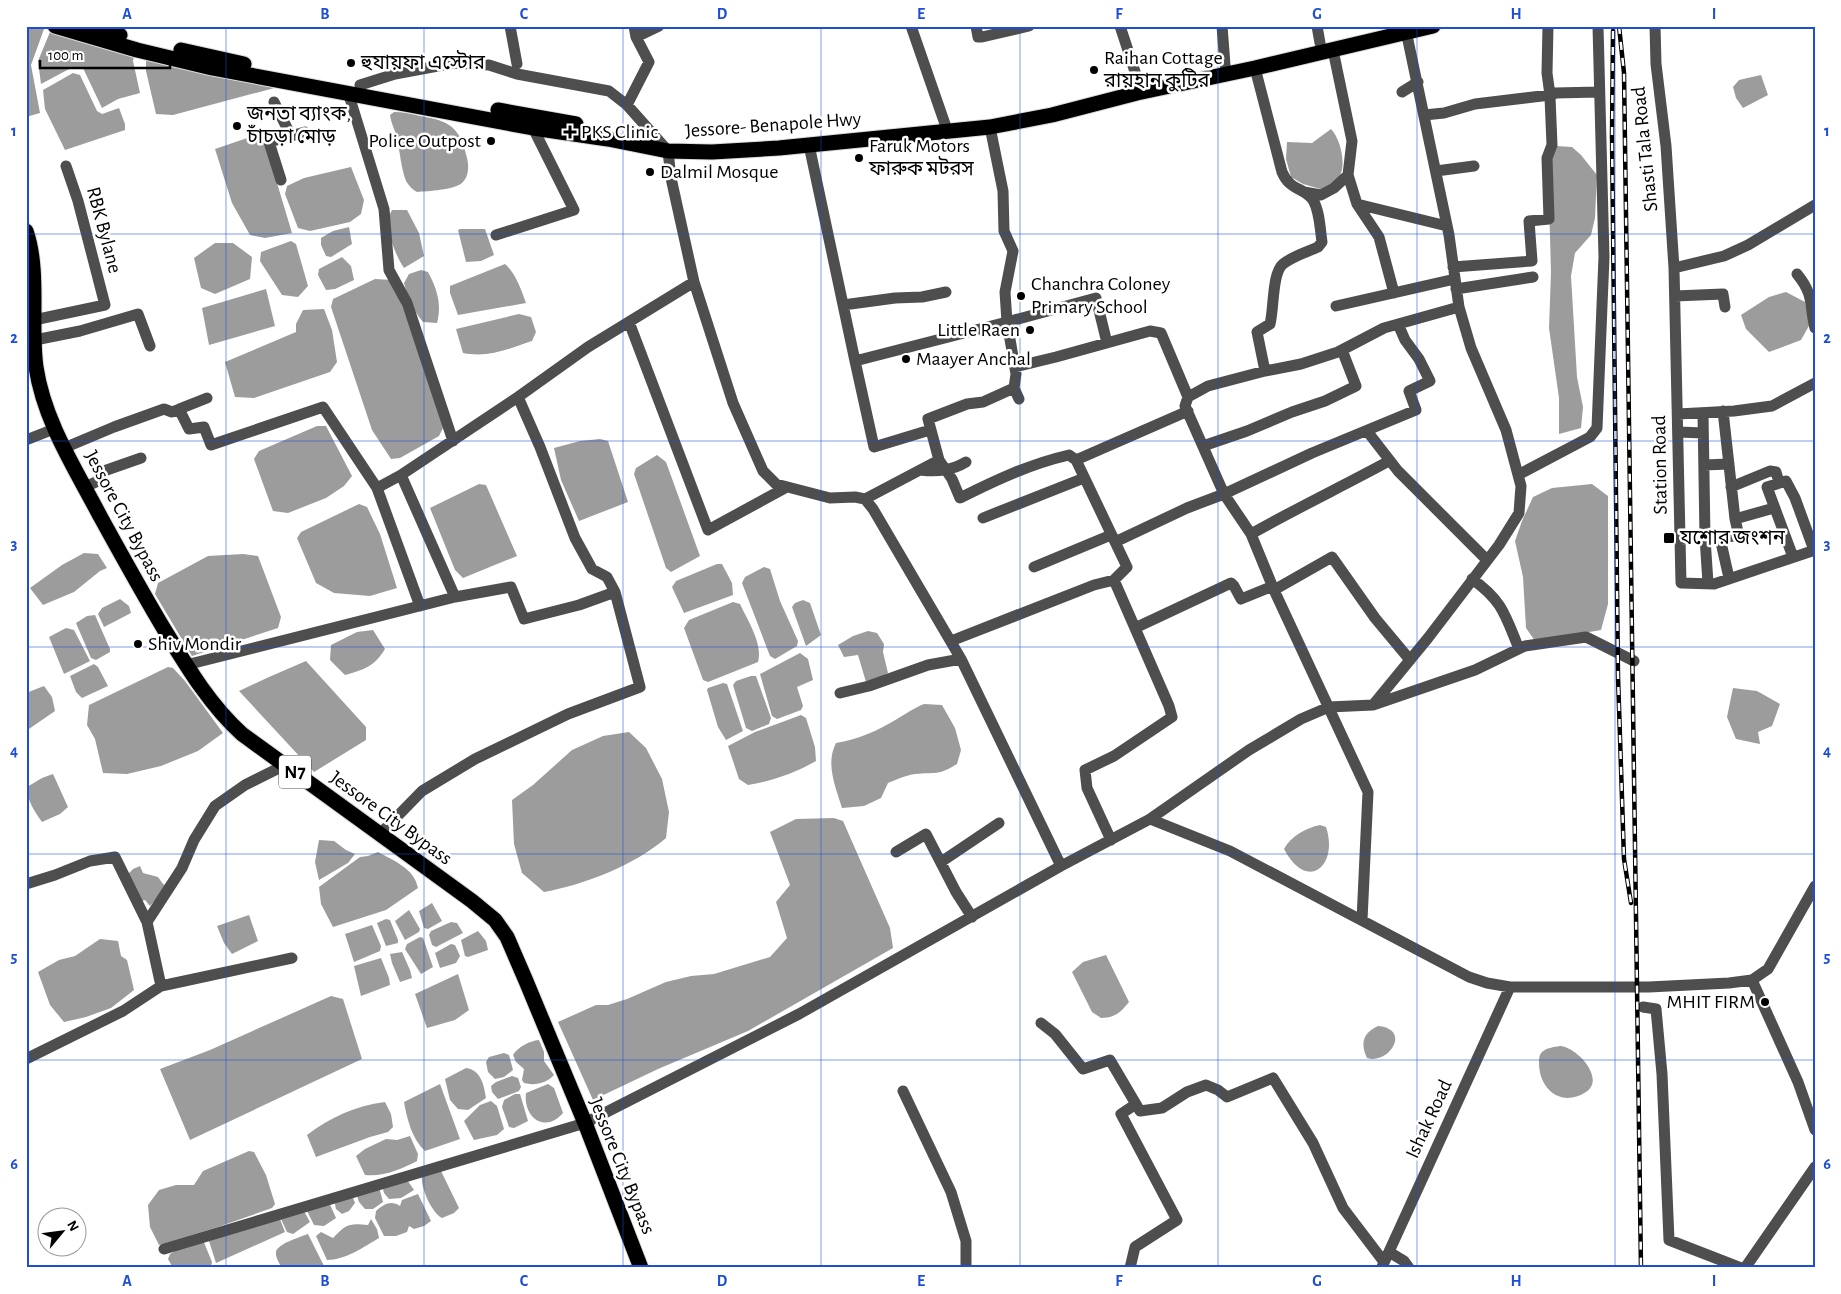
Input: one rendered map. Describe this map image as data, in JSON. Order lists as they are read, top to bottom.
{
  "streets": {
    "highway": ["Jessore- Benapole Hwy", "Jessore City Bypass", "N7"],
    "street": [
      "Shasti Tala Road",
      "RBK Bylane",
      "Station Road",
      "Ishak Road"
    ]
  },
  "crossings": [
    ["Shasti Tala Road", "Station Road"],
    ["RBK Bylane", "Jessore City Bypass"]
  ],
  "places": {
    "other": [
      "হুযায়ফা এস্টোর",
      "Raihan Cottage রায়হান কুটির",
      "জনতা ব্যাংক, চাঁচড়া মোড়",
      "Police Outpost",
      "Faruk Motors ফারুক মটরস",
      "Dalmil Mosque",
      "Chanchra Coloney Primary School",
      "Little Raen",
      "Maayer Anchal",
      "Shiv Mondir",
      "MHIT FIRM"
    ],
    "health": ["PKS Clinic"],
    "transit": ["যশোর জংশন"]
  },
  "scale_bar": "100 m",
  "north": "top right",
  "grid": {
    "columns": [
      "A",
      "B",
      "C",
      "D",
      "E",
      "F",
      "G",
      "H",
      "I"
    ],
    "rows": [
      "1",
      "2",
      "3",
      "4",
      "5",
      "6"
    ]
  }
}
